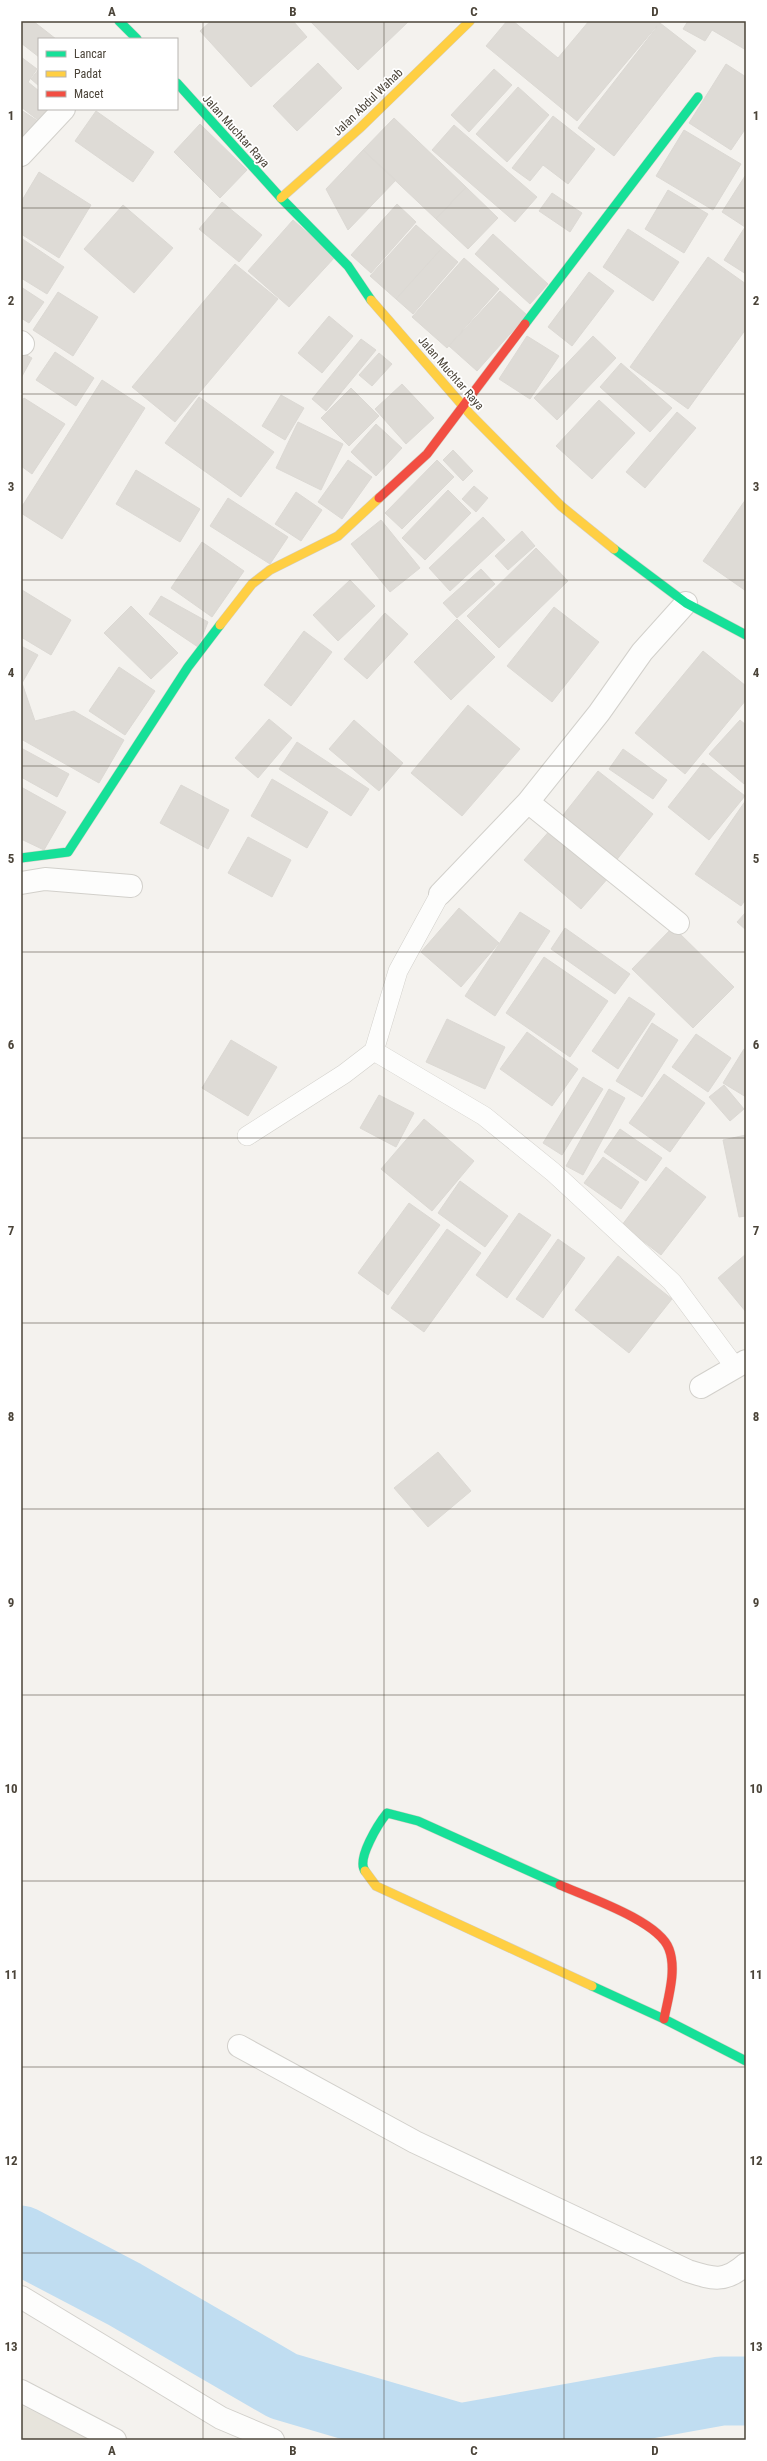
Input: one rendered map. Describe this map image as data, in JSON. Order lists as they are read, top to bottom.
{
  "streets": {
    "main road": ["Jalan Abdul Wahab", "Jalan Muchtar Raya"]
  },
  "crossings": [
    ["Jalan Abdul Wahab", "Jalan Muchtar Raya"]
  ],
  "legend": ["Lancar", "Padat", "Macet"],
  "grid": {
    "columns": [
      "A",
      "B",
      "C",
      "D"
    ],
    "rows": [
      "1",
      "2",
      "3",
      "4",
      "5",
      "6",
      "7",
      "8",
      "9",
      "10",
      "11",
      "12",
      "13"
    ]
  }
}
